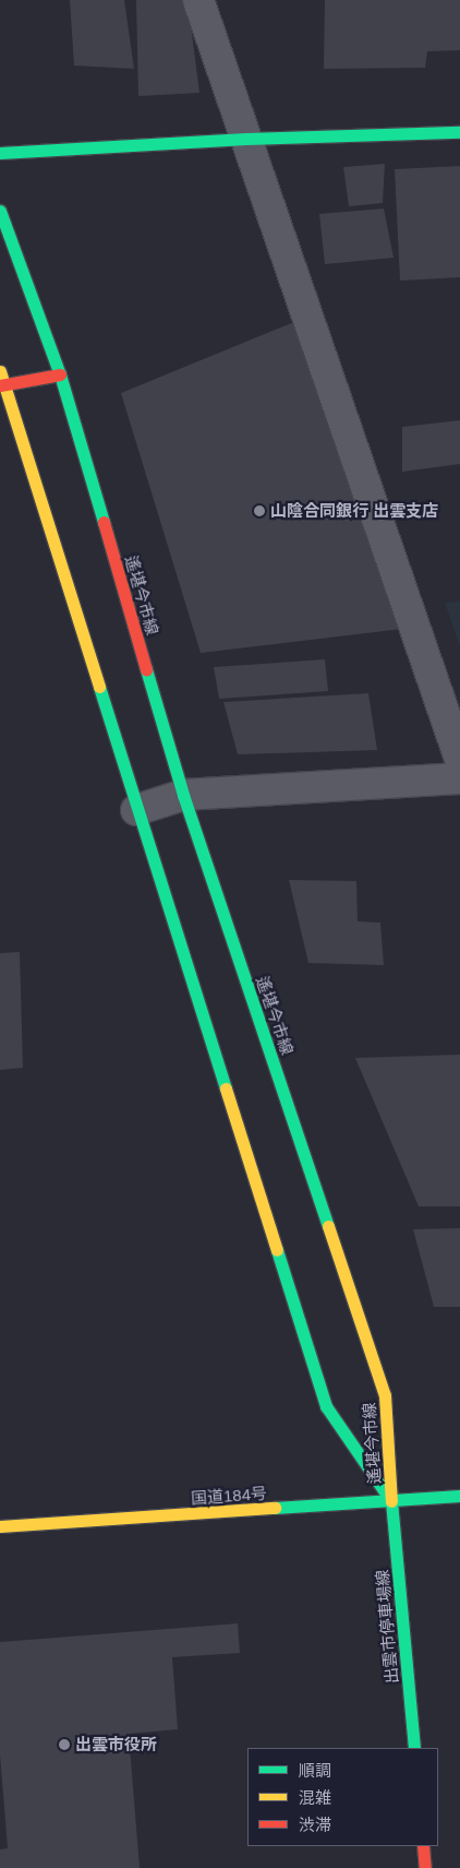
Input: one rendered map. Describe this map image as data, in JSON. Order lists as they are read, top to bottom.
{
  "streets": {
    "main road": ["遙堪今市線", "国道184号", "出雲市停車場線"]
  },
  "crossings": [
    ["遙堪今市線", "国道184号"],
    ["遙堪今市線", "出雲市停車場線"],
    ["国道184号", "出雲市停車場線"]
  ],
  "places": ["山陰合同銀行 出雲支店", "出雲市役所"],
  "legend": ["順調", "混雑", "渋滞"]
}
